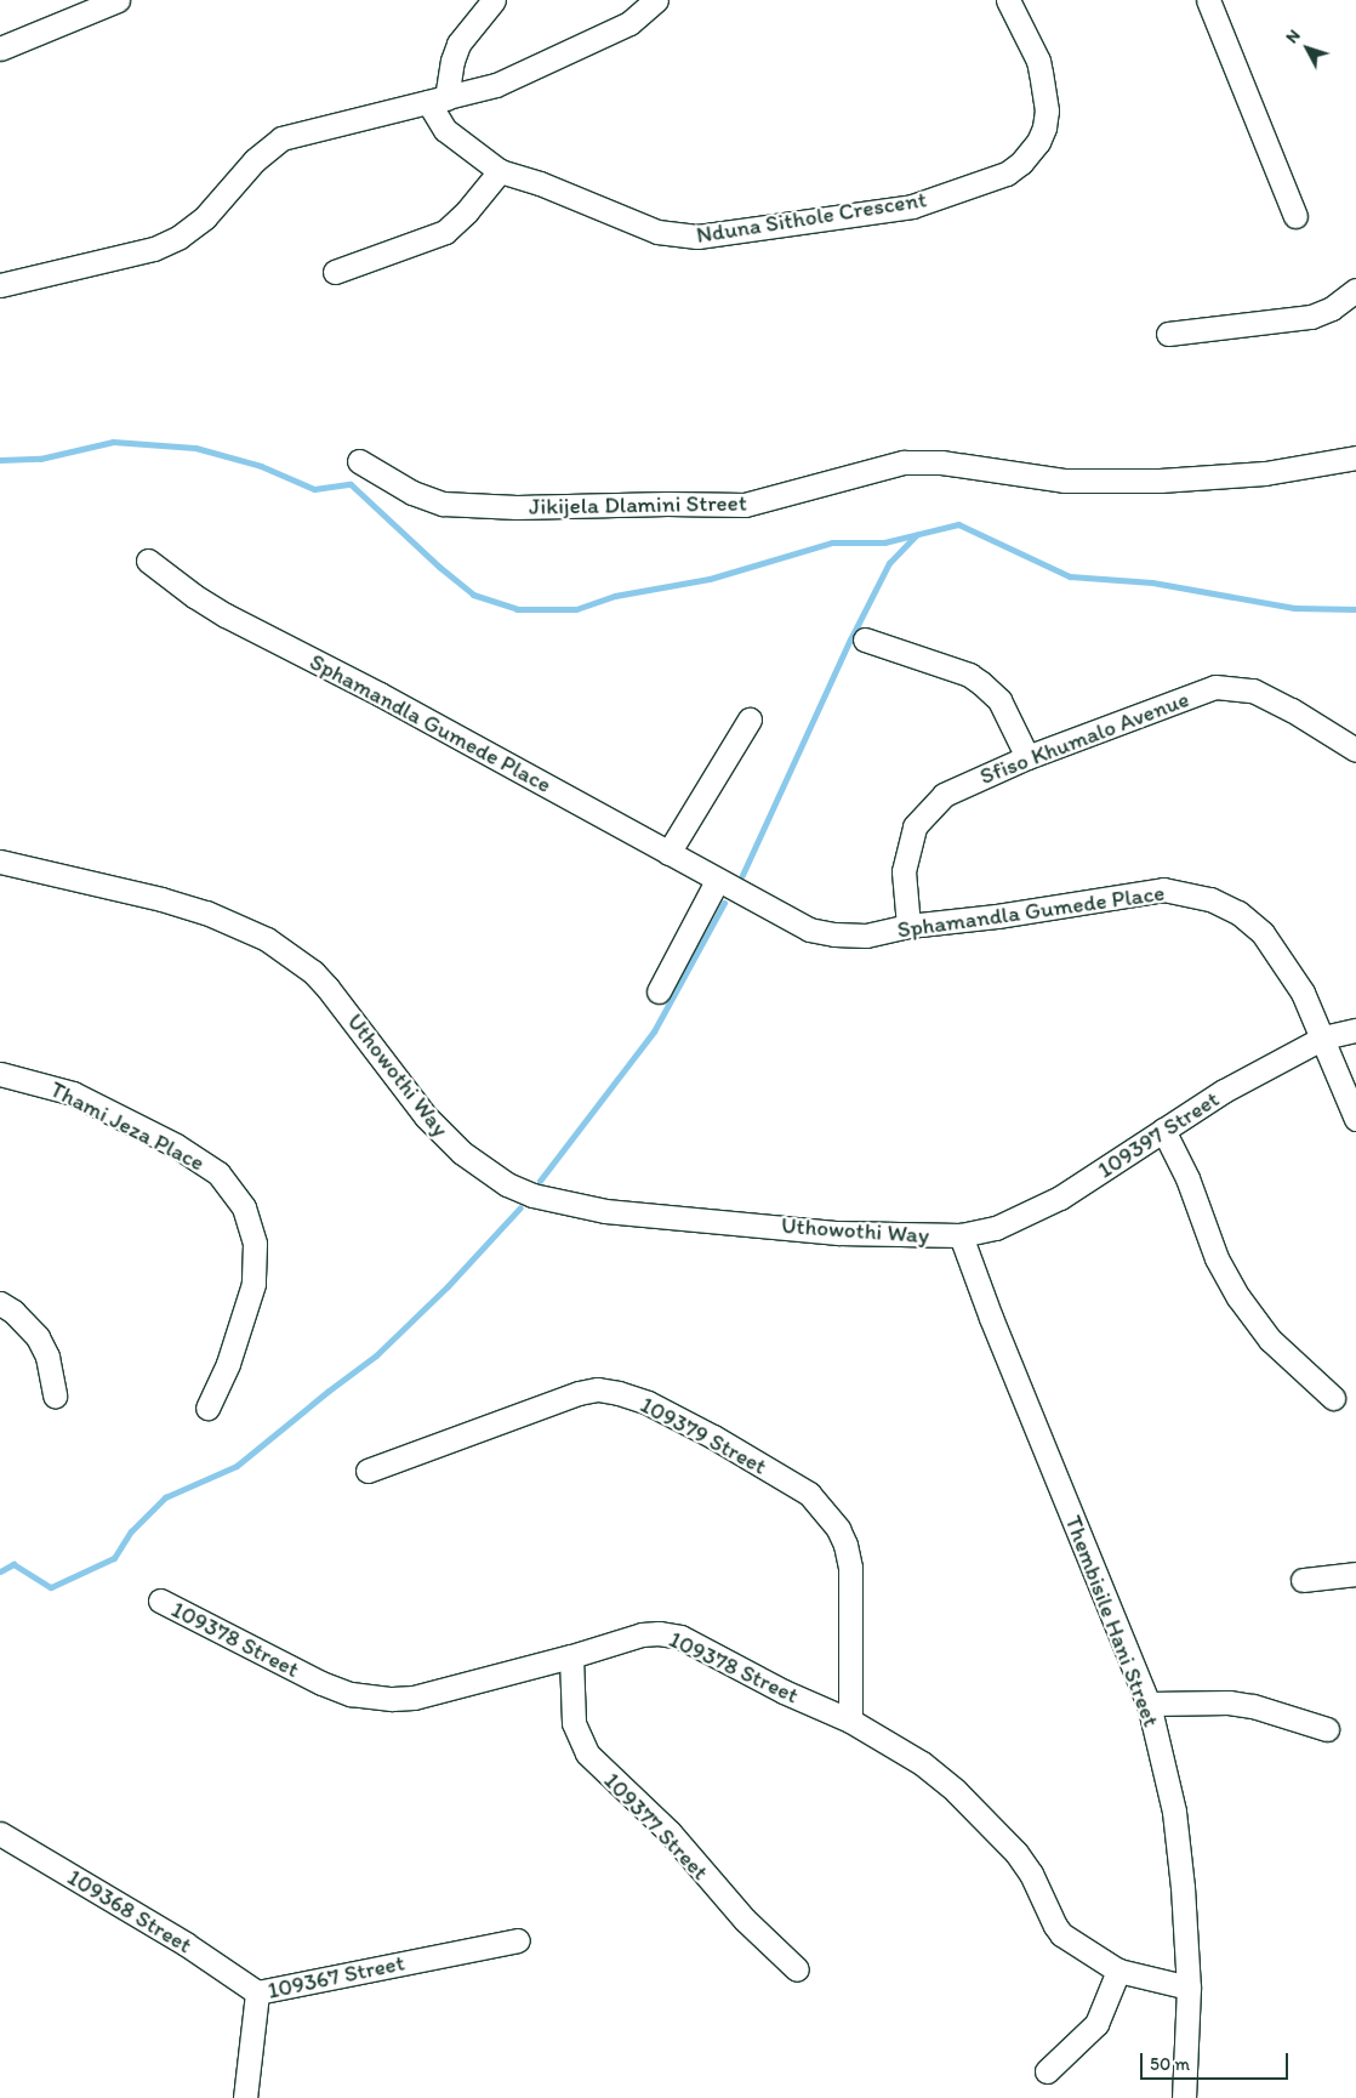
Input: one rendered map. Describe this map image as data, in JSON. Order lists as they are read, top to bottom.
{
  "streets": {
    "street": [
      "Nduna Sithole Crescent",
      "Jikijela Dlamini Street",
      "Sphamandla Gumede Place",
      "Sfiso Khumalo Avenue",
      "Uthowothi Way",
      "Thami Jeza Place",
      "109397 Street",
      "109379 Street",
      "Thembisile Hani Street",
      "109378 Street",
      "109377 Street",
      "109368 Street",
      "109367 Street"
    ]
  },
  "crossings": [
    ["Sphamandla Gumede Place", "Sfiso Khumalo Avenue"],
    ["Sphamandla Gumede Place", "109397 Street"],
    ["Uthowothi Way", "109397 Street"],
    ["Uthowothi Way", "Thembisile Hani Street"],
    ["109397 Street", "Thembisile Hani Street"],
    ["109379 Street", "109378 Street"],
    ["Thembisile Hani Street", "109378 Street"],
    ["109378 Street", "109377 Street"],
    ["109368 Street", "109367 Street"]
  ],
  "scale_bar": "50 m",
  "north": "top left"
}
